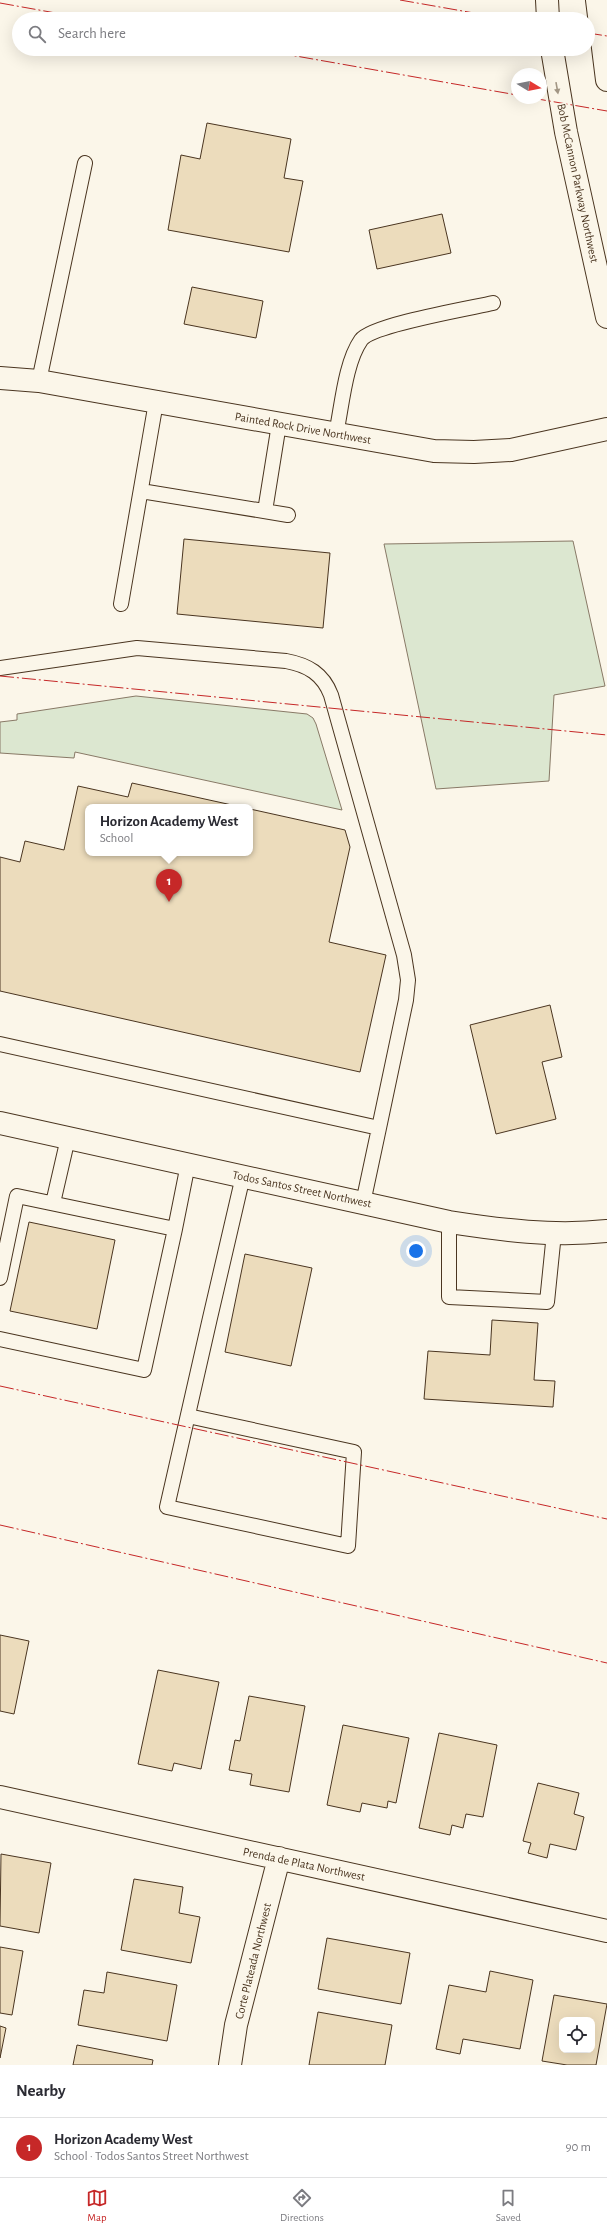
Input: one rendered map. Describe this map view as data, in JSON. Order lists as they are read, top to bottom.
{
  "streets": {
    "street": [
      "Bob McCannon Parkway Northwest",
      "Painted Rock Drive Northwest",
      "Todos Santos Street Northwest",
      "Prenda de Plata Northwest",
      "Corte Plateada Northwest"
    ]
  },
  "crossings": [
    ["Prenda de Plata Northwest", "Corte Plateada Northwest"]
  ],
  "one_way": ["Bob McCannon Parkway Northwest"],
  "north": "right",
  "page": {
    "search": "Search here",
    "popup": ["Horizon Academy West", "School"],
    "pins": "1",
    "heading": "Nearby",
    "list": [
      {
        "mark": "1",
        "name": "Horizon Academy West",
        "note": "School · Todos Santos Street Northwest",
        "value": "90 m"
      }
    ],
    "nav": ["Map", "Directions", "Saved"]
  }
}
